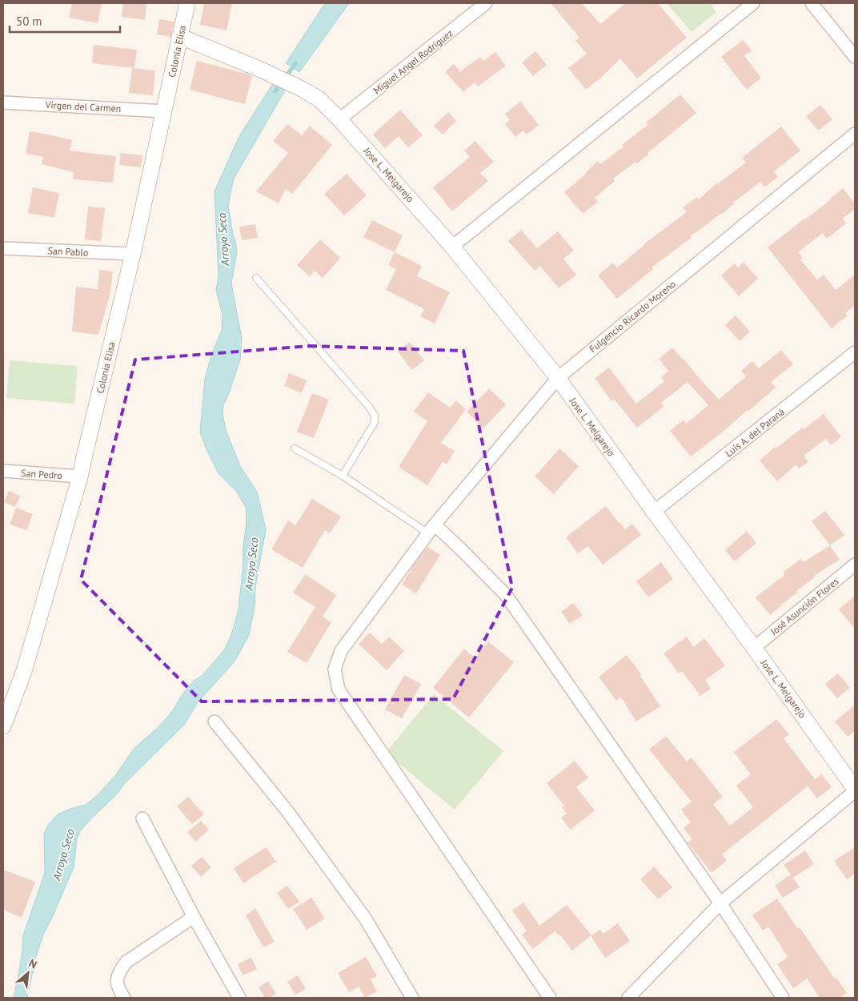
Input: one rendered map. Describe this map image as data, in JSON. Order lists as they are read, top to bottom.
{
  "streets": {
    "street": [
      "Colonia Elisa",
      "Miguel Angel Rodriguez",
      "Virgen del Carmen",
      "Jose L. Melgarejo",
      "San Pablo",
      "Fulgencio Ricardo Moreno",
      "Luis A. del Paraná",
      "San Pedro",
      "José Asunción Flores"
    ]
  },
  "crossings": [
    ["Colonia Elisa", "Virgen del Carmen"],
    ["Colonia Elisa", "Jose L. Melgarejo"],
    ["Colonia Elisa", "San Pablo"],
    ["Colonia Elisa", "San Pedro"],
    ["Miguel Angel Rodriguez", "Jose L. Melgarejo"],
    ["Jose L. Melgarejo", "Fulgencio Ricardo Moreno"],
    ["Jose L. Melgarejo", "Luis A. del Paraná"],
    ["Jose L. Melgarejo", "José Asunción Flores"]
  ],
  "water": ["Arroyo Seco"],
  "scale_bar": "50 m",
  "north": "top right"
}
